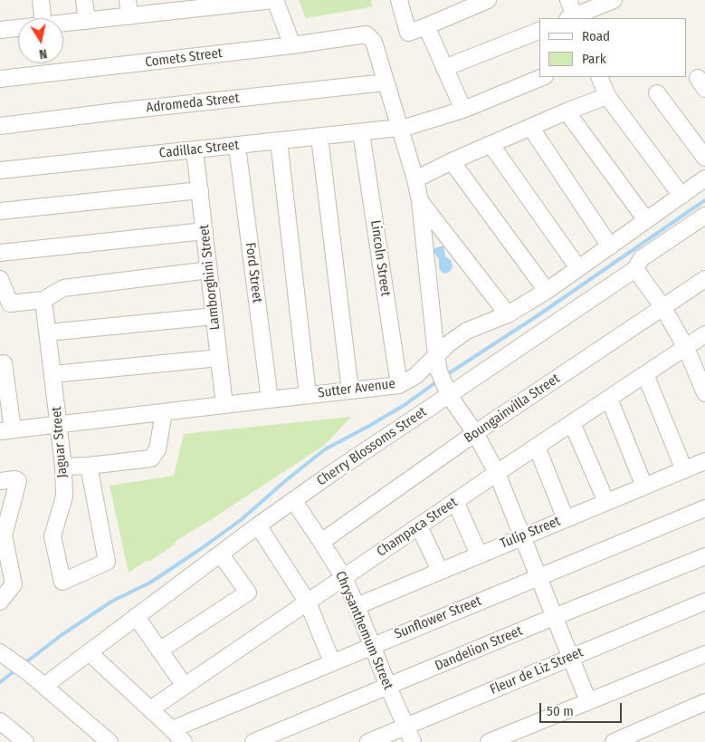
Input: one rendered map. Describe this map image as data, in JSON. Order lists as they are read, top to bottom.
{
  "streets": {
    "street": [
      "Comets Street",
      "Adromeda Street",
      "Cadillac Street",
      "Lincoln Street",
      "Ford Street",
      "Lamborghini Street",
      "Sutter Avenue",
      "Boungainvilla Street",
      "Jaguar Street",
      "Cherry Blossoms Street",
      "Champaca Street",
      "Tulip Street",
      "Sunflower Street",
      "Chrysanthemum Street",
      "Dandelion Street",
      "Fleur de Liz Street"
    ]
  },
  "crossings": [
    ["Comets Street", "Adromeda Street"],
    ["Cadillac Street", "Lincoln Street"],
    ["Cadillac Street", "Ford Street"],
    ["Cadillac Street", "Lamborghini Street"],
    ["Lincoln Street", "Sutter Avenue"],
    ["Ford Street", "Sutter Avenue"],
    ["Lamborghini Street", "Sutter Avenue"],
    ["Sutter Avenue", "Jaguar Street"],
    ["Boungainvilla Street", "Chrysanthemum Street"],
    ["Cherry Blossoms Street", "Chrysanthemum Street"],
    ["Champaca Street", "Chrysanthemum Street"],
    ["Tulip Street", "Chrysanthemum Street"],
    ["Sunflower Street", "Chrysanthemum Street"],
    ["Chrysanthemum Street", "Dandelion Street"],
    ["Chrysanthemum Street", "Fleur de Liz Street"]
  ],
  "legend": ["Road", "Park"],
  "scale_bar": "50 m",
  "north": "bottom"
}
